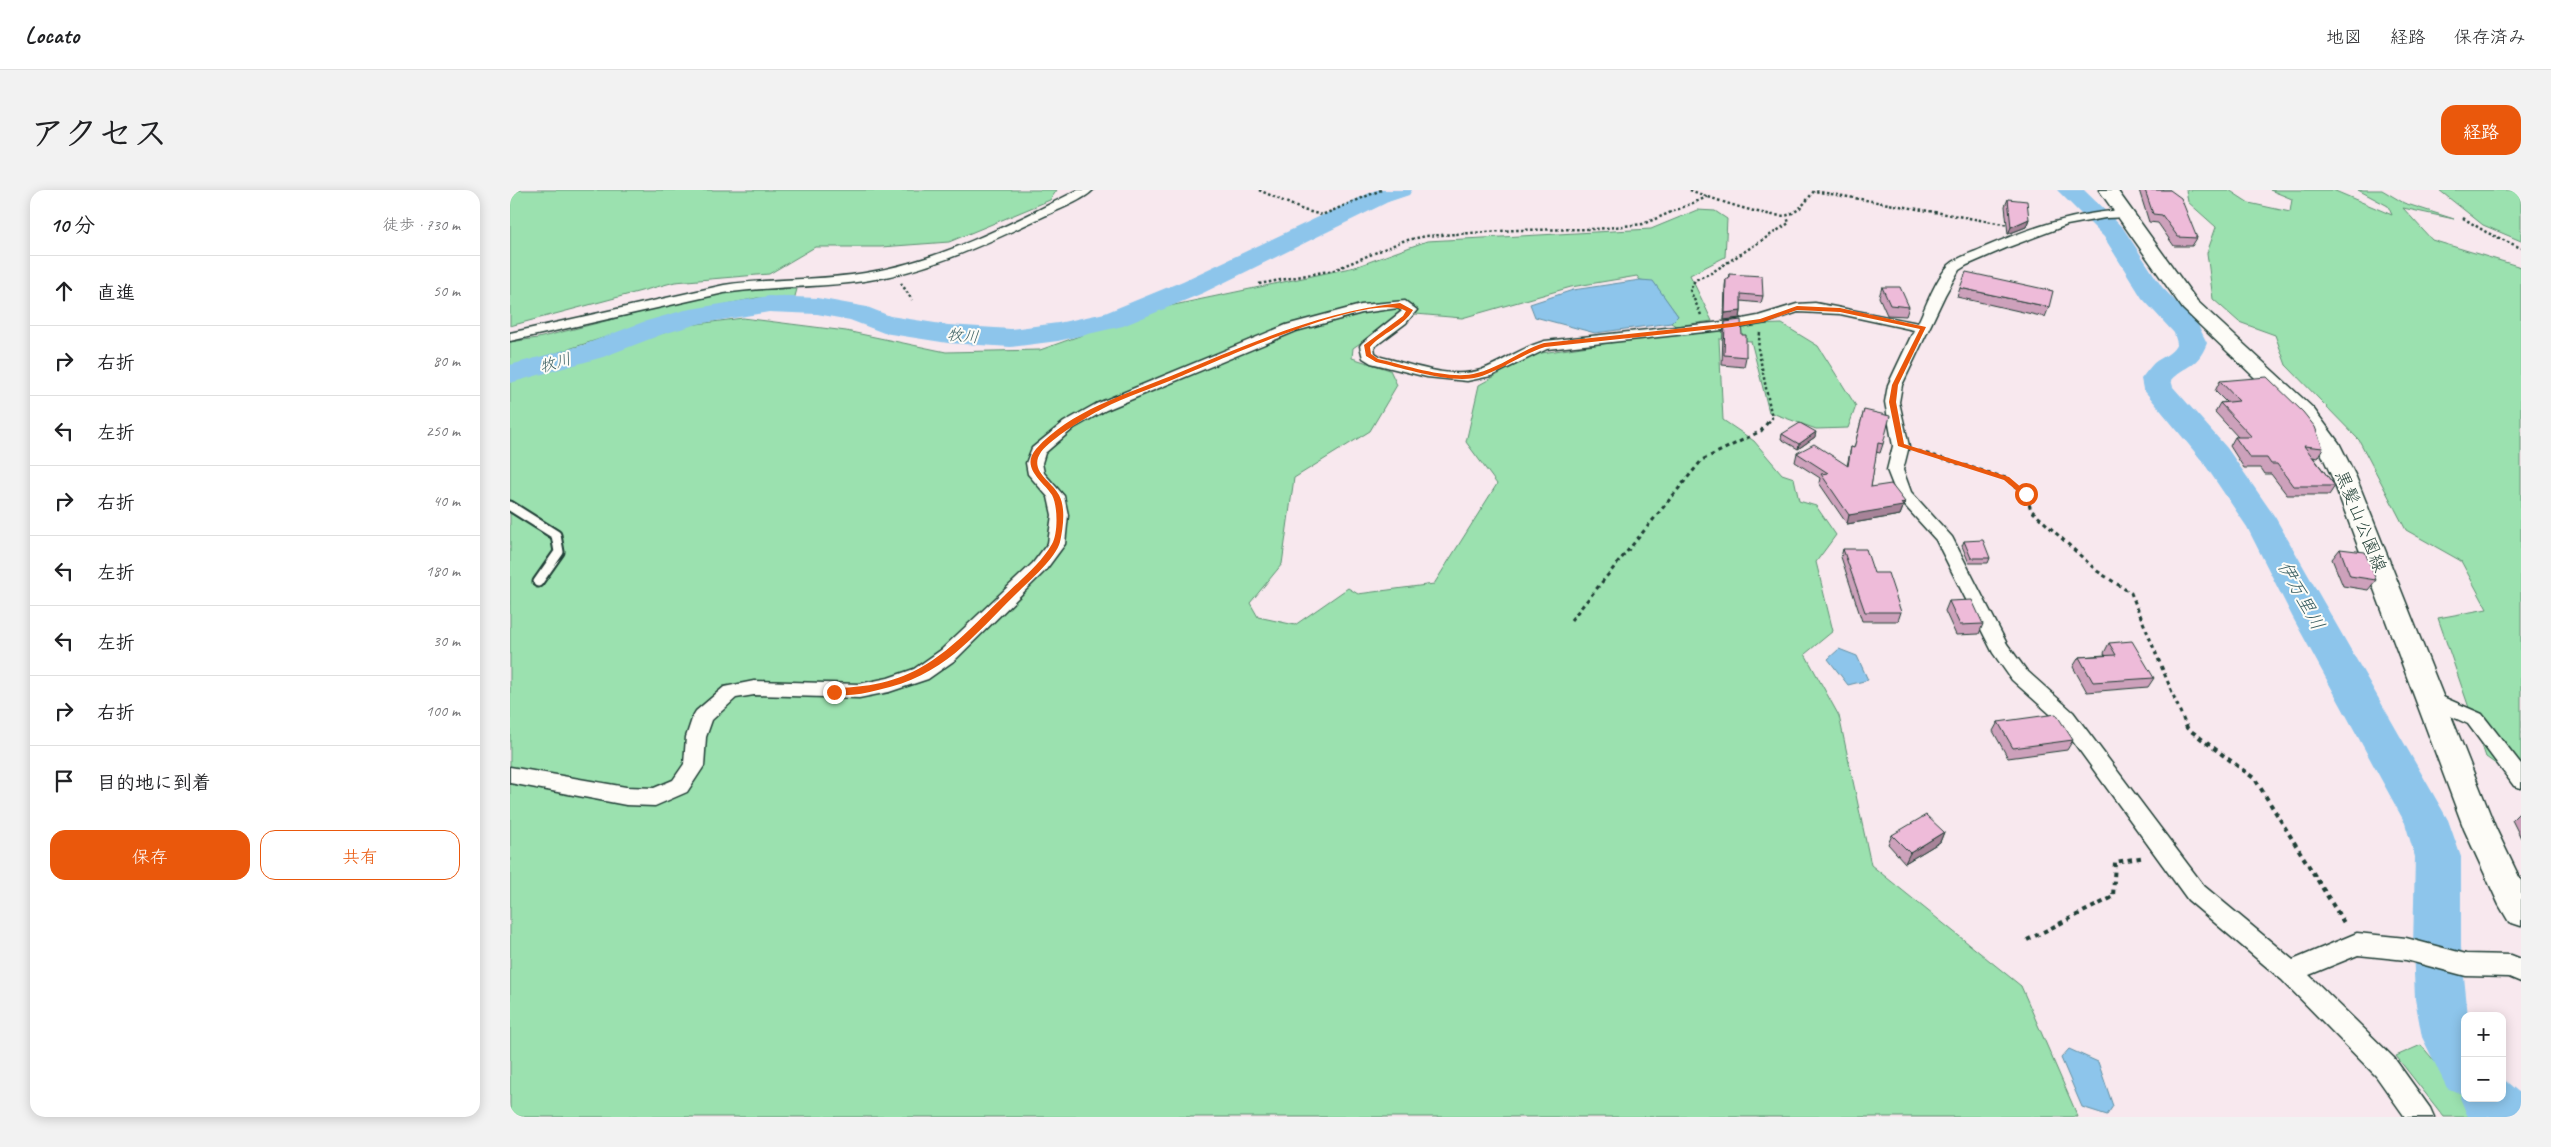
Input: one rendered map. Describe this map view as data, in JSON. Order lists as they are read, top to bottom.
{
  "streets": {
    "main road": ["黒髪山公園線"]
  },
  "water": ["牧川", "伊万里川"],
  "page": {
    "header": "Locato",
    "nav": ["地図", "経路", "保存済み"],
    "title": "アクセス",
    "buttons": [
      "経路",
      ["保存", "共有"]
    ],
    "heading": ["10 分", "徒歩 · 730 m"],
    "list": [
      ["直進", "50 m"],
      ["右折", "80 m"],
      ["左折", "250 m"],
      ["右折", "40 m"],
      ["左折", "180 m"],
      ["左折", "30 m"],
      ["右折", "100 m"],
      "目的地に到着"
    ],
    "map_buttons": ["+", "−"]
  }
}
